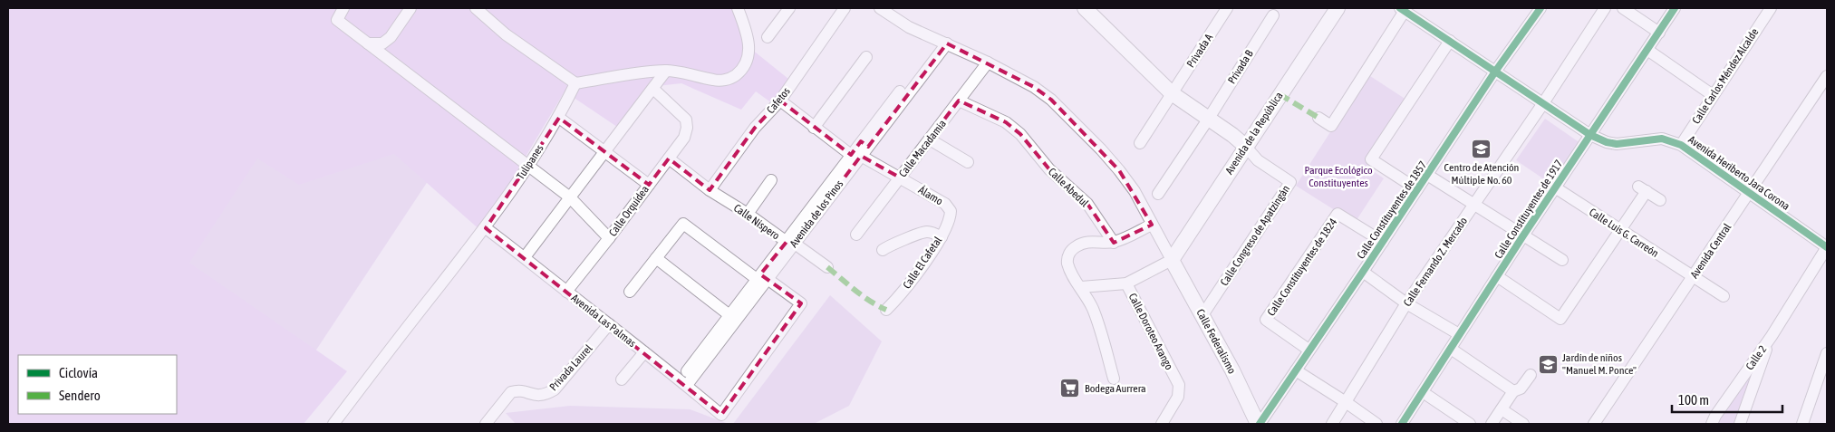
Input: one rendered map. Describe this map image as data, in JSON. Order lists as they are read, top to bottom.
{
  "streets": {
    "main road": ["Avenida de la República", "Calle Federalismo"],
    "street": [
      "Privada A",
      "Privada B",
      "Calle Carlos Méndez Alcalde",
      "Cafetos",
      "Calle Macadamia",
      "Tulipanes",
      "Avenida Heriberto Jara Corona",
      "Calle Abedul",
      "Álamo",
      "Calle Constituyentes de 1917",
      "Calle Constituyentes de 1857",
      "Calle Orquídea",
      "Avenida de los Pinos",
      "Calle Níspero",
      "Calle Luis G. Carreón",
      "Calle Congreso de Apatzingán",
      "Avenida Central",
      "Calle Fernando Z. Mercado",
      "Calle El Cafetal",
      "Calle Constituyentes de 1824",
      "Avenida Las Palmas",
      "Calle Doroteo Arango",
      "Calle 2",
      "Privada Laurel"
    ]
  },
  "crossings": [
    ["Calle Carlos Méndez Alcalde", "Avenida Heriberto Jara Corona"],
    ["Cafetos", "Álamo"],
    ["Cafetos", "Calle Níspero"],
    ["Avenida de la República", "Calle Congreso de Apatzingán"],
    ["Avenida de la República", "Calle Doroteo Arango"],
    ["Avenida de la República", "Calle Federalismo"],
    ["Calle Macadamia", "Calle Abedul"],
    ["Calle Macadamia", "Álamo"],
    ["Tulipanes", "Avenida Las Palmas"],
    ["Avenida Heriberto Jara Corona", "Calle Constituyentes de 1917"],
    ["Avenida Heriberto Jara Corona", "Calle Constituyentes de 1857"],
    ["Avenida Heriberto Jara Corona", "Avenida Central"],
    ["Avenida Heriberto Jara Corona", "Calle Fernando Z. Mercado"],
    ["Avenida Heriberto Jara Corona", "Calle 2"],
    ["Álamo", "Avenida de los Pinos"],
    ["Álamo", "Calle El Cafetal"],
    ["Calle Constituyentes de 1917", "Calle Luis G. Carreón"],
    ["Calle Constituyentes de 1857", "Calle Constituyentes de 1824"],
    ["Calle Constituyentes de 1857", "Calle Federalismo"],
    ["Calle Orquídea", "Calle Níspero"],
    ["Calle Orquídea", "Avenida Las Palmas"],
    ["Avenida de los Pinos", "Calle Níspero"],
    ["Avenida de los Pinos", "Avenida Las Palmas"],
    ["Calle Luis G. Carreón", "Avenida Central"],
    ["Calle Congreso de Apatzingán", "Calle Federalismo"],
    ["Avenida Las Palmas", "Privada Laurel"],
    ["Calle Doroteo Arango", "Calle Federalismo"]
  ],
  "parks": ["Parque Ecológico Constituyentes"],
  "places": {
    "school or university": ["Centro de Atención Múltiple No. 60", "Jardín de niños \"Manuel M. Ponce\""],
    "supermarket": ["Bodega Aurrera"]
  },
  "legend": ["Ciclovía", "Sendero"],
  "scale_bar": "100 m"
}
